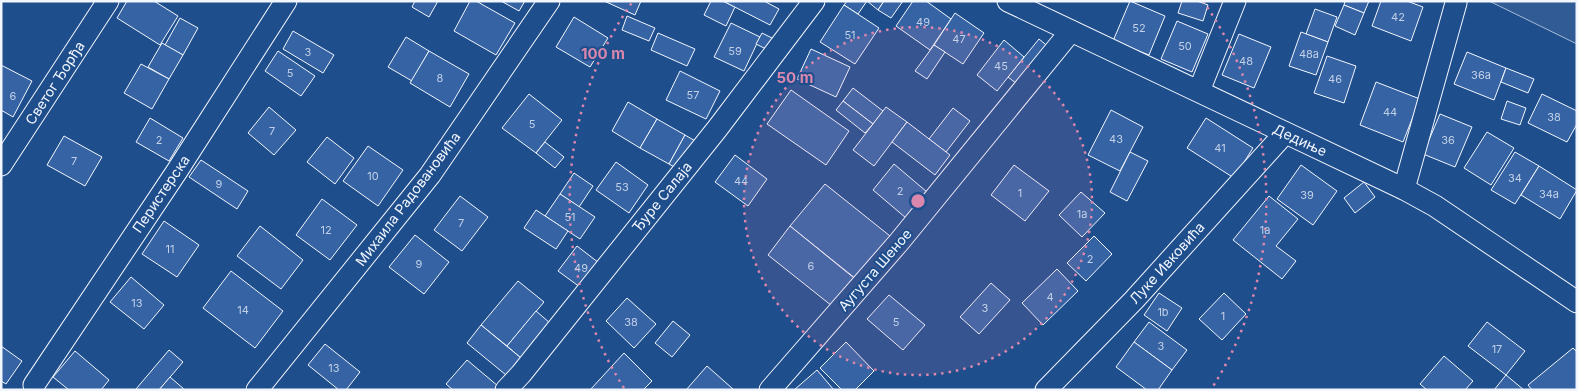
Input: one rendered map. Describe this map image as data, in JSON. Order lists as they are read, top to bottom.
{
  "streets": {
    "street": [
      "Светог Ђорђа",
      "Дедиње",
      "Перистерска",
      "Ђуре Салаја",
      "Михаила Радовановића",
      "Луке Ивковића",
      "Аугуста Шеное"
    ]
  },
  "crossings": [
    ["Дедиње", "Луке Ивковића"],
    ["Дедиње", "Аугуста Шеное"]
  ],
  "house_numbers": [
    "42",
    "49",
    "52",
    "51",
    "47",
    "50",
    "59",
    "3",
    "48a",
    "48",
    "45",
    "5",
    "36a",
    "8",
    "46",
    "57",
    "6",
    "44",
    "38",
    "5",
    "7",
    "43",
    "2",
    "36",
    "41",
    "7",
    "10",
    "34",
    "44",
    "9",
    "53",
    "2",
    "1",
    "34a",
    "39",
    "1a",
    "51",
    "7",
    "12",
    "1a",
    "11",
    "2",
    "9",
    "6",
    "49",
    "4",
    "13",
    "3",
    "14",
    "1b",
    "1",
    "38",
    "5",
    "3",
    "17",
    "13"
  ],
  "rings": ["100 m", "50 m"]
}
